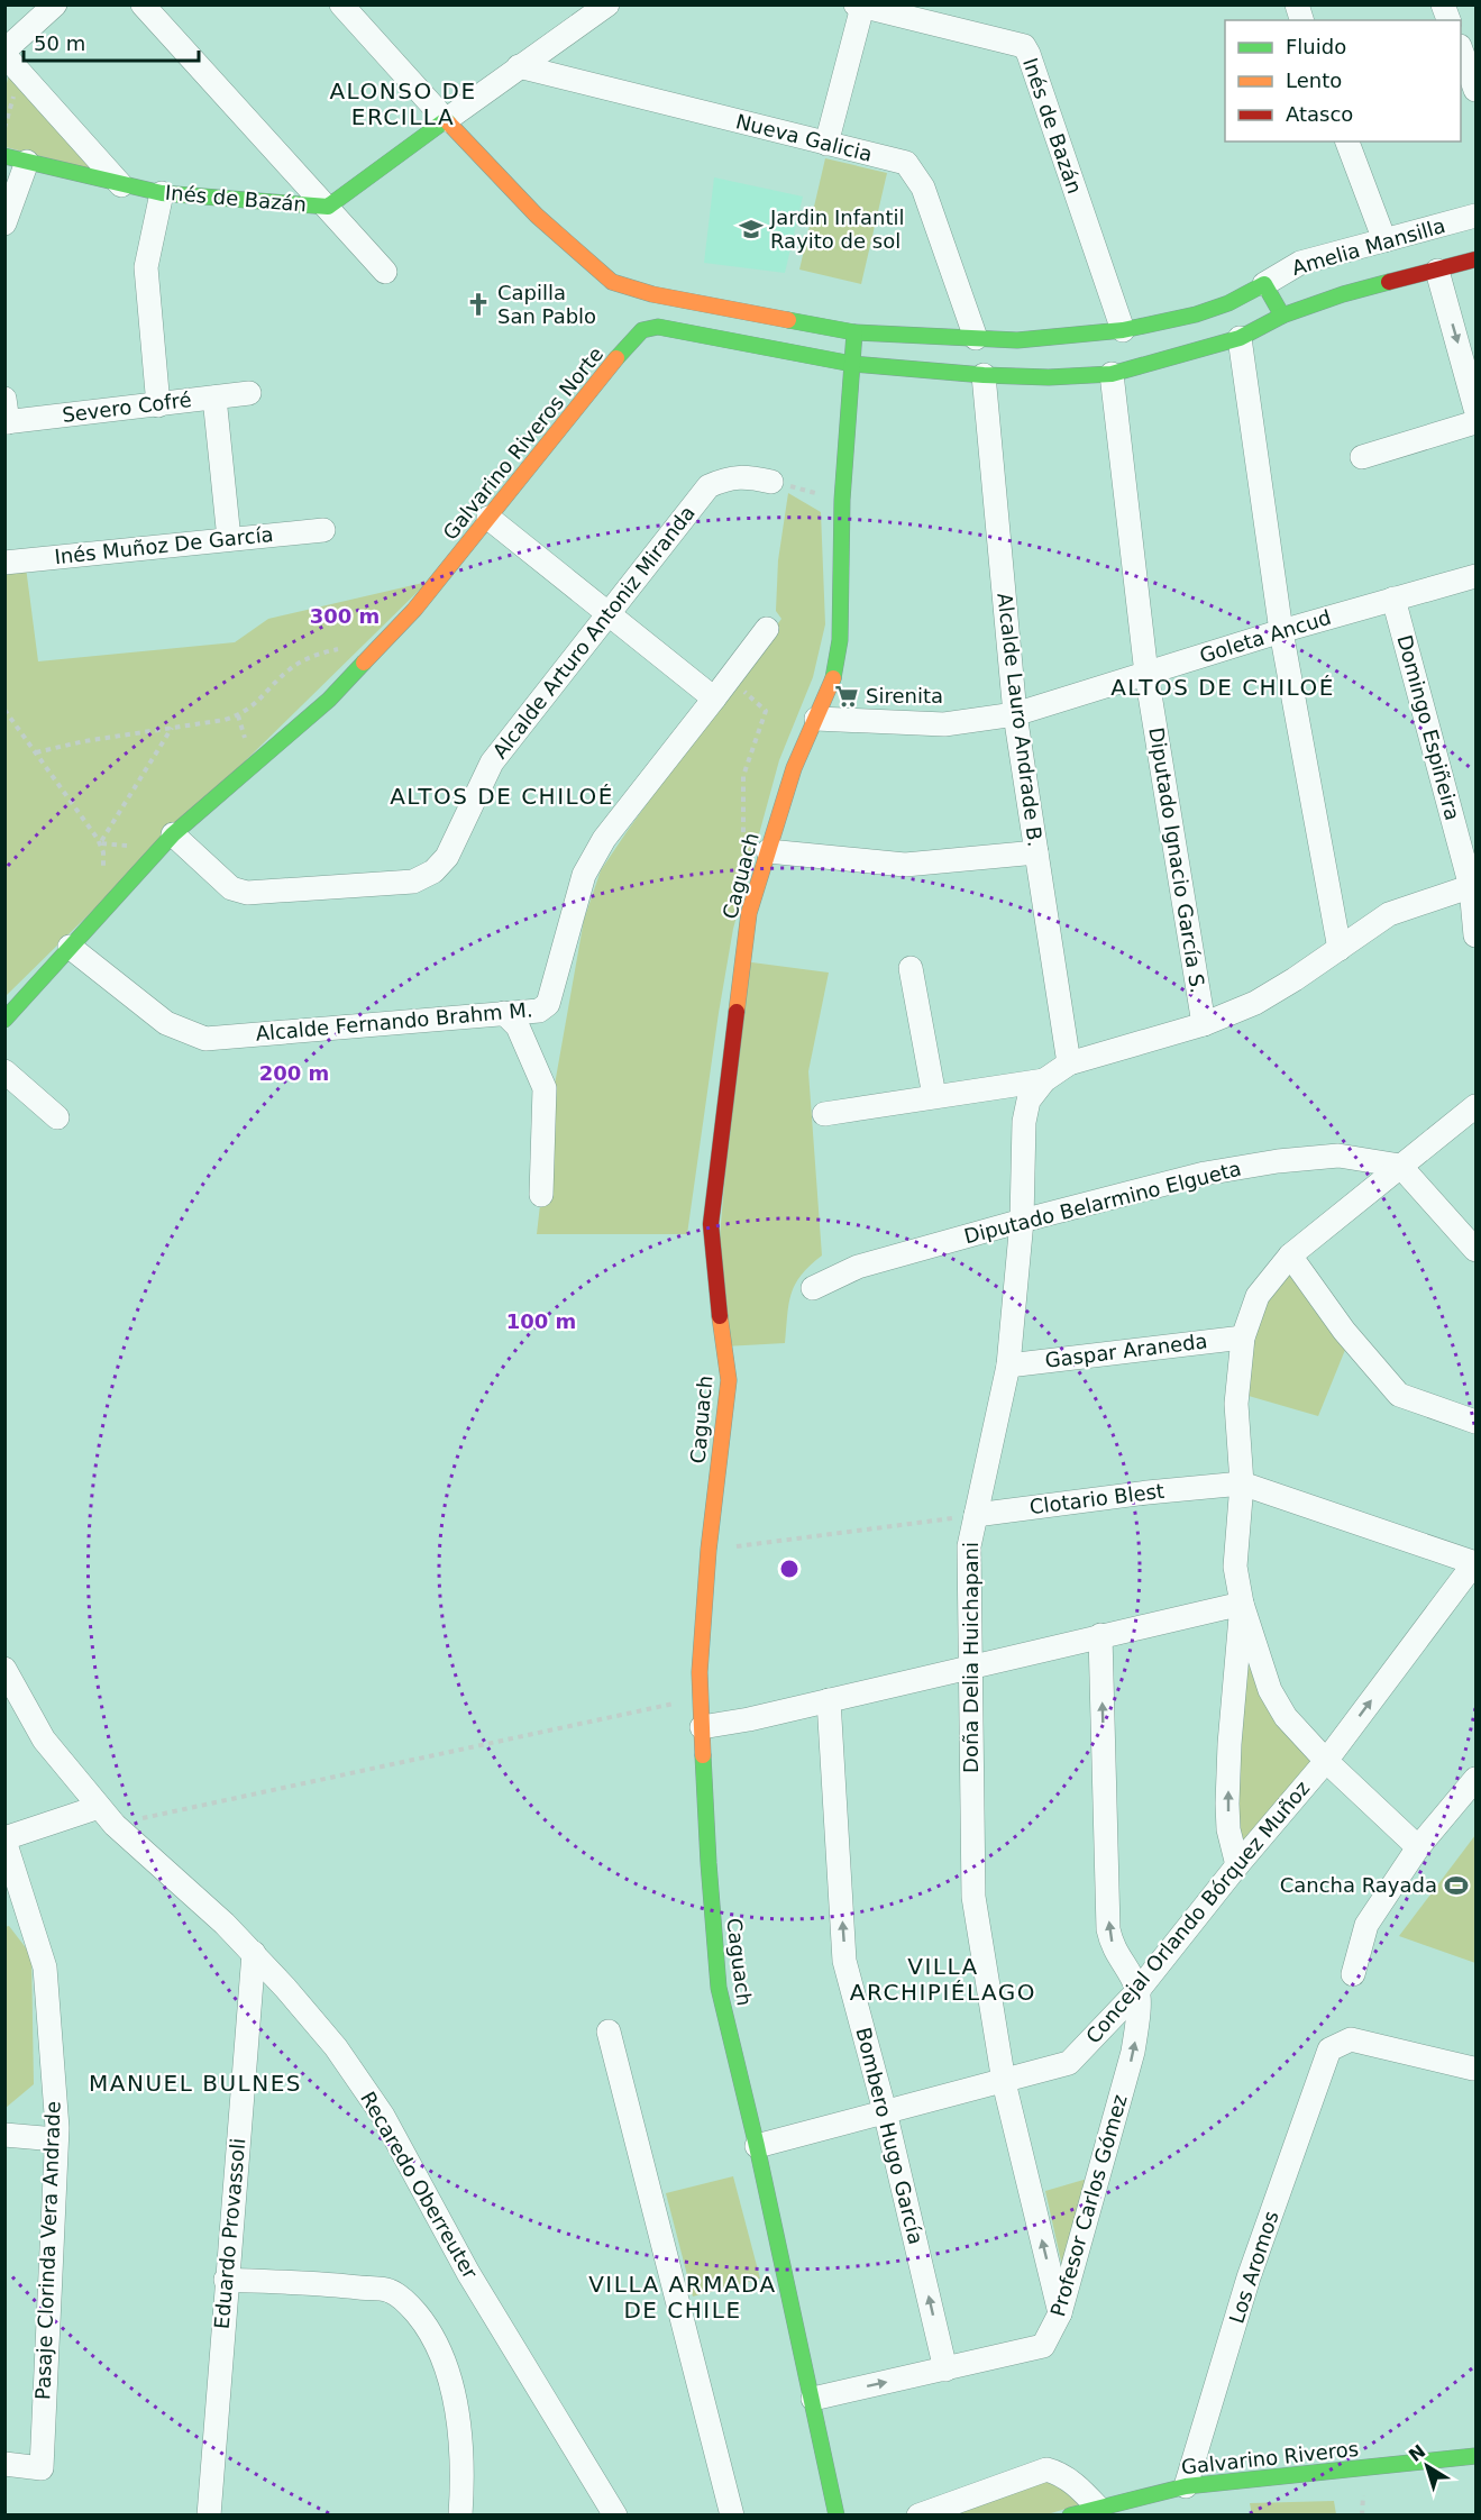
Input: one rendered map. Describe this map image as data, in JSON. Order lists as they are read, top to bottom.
{
  "streets": {
    "street": [
      "Inés de Bazán",
      "Nueva Galicia",
      "Amelia Mansilla",
      "Severo Cofré",
      "Galvarino Riveros Norte",
      "Inés Muñoz De García",
      "Alcalde Arturo Antoniz Miranda",
      "Goleta Ancud",
      "Alcalde Lauro Andrade B.",
      "Domingo Espiñeira",
      "Diputado Ignacio García S.",
      "Caguach",
      "Alcalde Fernando Brahm M.",
      "Diputado Belarmino Elgueta",
      "Gaspar Araneda",
      "Clotario Blest",
      "Doña Delia Huichapani",
      "Concejal Orlando Bórquez Muñoz",
      "Bombero Hugo García",
      "Recaredo Oberreuter",
      "Profesor Carlos Gómez",
      "Eduardo Provassoli",
      "Pasaje Clorinda Vera Andrade",
      "Los Aromos",
      "Galvarino Riveros"
    ]
  },
  "crossings": [
    ["Inés de Bazán", "Nueva Galicia"],
    ["Galvarino Riveros Norte", "Alcalde Arturo Antoniz Miranda"],
    ["Galvarino Riveros Norte", "Alcalde Lauro Andrade B."],
    ["Galvarino Riveros Norte", "Diputado Ignacio García S."],
    ["Galvarino Riveros Norte", "Caguach"],
    ["Galvarino Riveros Norte", "Alcalde Fernando Brahm M."],
    ["Goleta Ancud", "Alcalde Lauro Andrade B."],
    ["Goleta Ancud", "Domingo Espiñeira"],
    ["Goleta Ancud", "Diputado Ignacio García S."],
    ["Goleta Ancud", "Caguach"],
    ["Caguach", "Concejal Orlando Bórquez Muñoz"],
    ["Caguach", "Profesor Carlos Gómez"],
    ["Diputado Belarmino Elgueta", "Doña Delia Huichapani"],
    ["Gaspar Araneda", "Doña Delia Huichapani"],
    ["Clotario Blest", "Doña Delia Huichapani"],
    ["Clotario Blest", "Concejal Orlando Bórquez Muñoz"],
    ["Doña Delia Huichapani", "Concejal Orlando Bórquez Muñoz"],
    ["Doña Delia Huichapani", "Profesor Carlos Gómez"],
    ["Concejal Orlando Bórquez Muñoz", "Bombero Hugo García"],
    ["Concejal Orlando Bórquez Muñoz", "Profesor Carlos Gómez"],
    ["Bombero Hugo García", "Profesor Carlos Gómez"],
    ["Recaredo Oberreuter", "Eduardo Provassoli"],
    ["Los Aromos", "Galvarino Riveros"]
  ],
  "one_way": ["Bombero Hugo García", "Profesor Carlos Gómez"],
  "districts": [
    "ALONSO DE ERCILLA",
    "ALTOS DE CHILOÉ",
    "ALTOS DE CHILOÉ",
    "VILLA ARCHIPIÉLAGO",
    "MANUEL BULNES",
    "VILLA ARMADA DE CHILE"
  ],
  "places": {
    "school or university": ["Jardin Infantil Rayito de sol"],
    "church": ["Capilla San Pablo"],
    "supermarket": ["Sirenita"],
    "sports": ["Cancha Rayada"]
  },
  "legend": ["Fluido", "Lento", "Atasco"],
  "scale_bar": "50 m",
  "north": "top left",
  "rings": ["300 m", "200 m", "100 m"]
}
